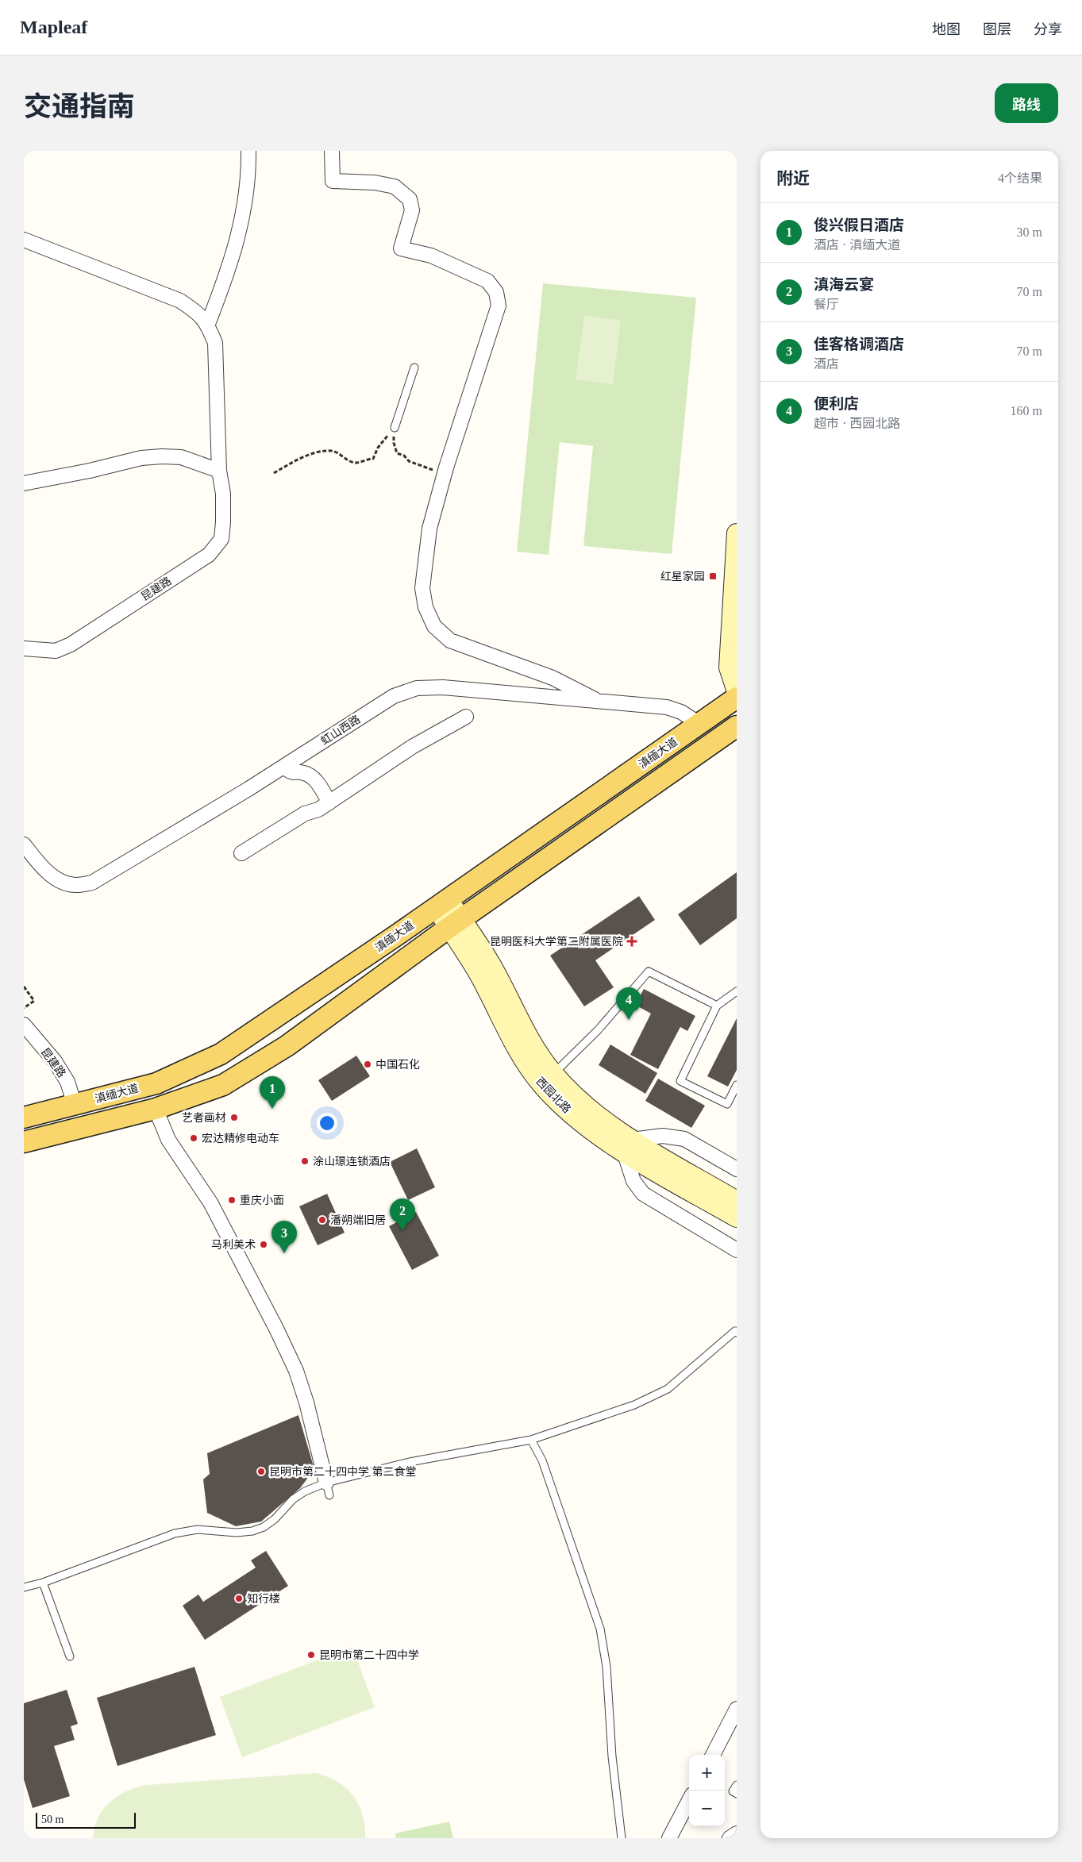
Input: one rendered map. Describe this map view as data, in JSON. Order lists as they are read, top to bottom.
{
  "streets": {
    "main road": ["滇缅大道", "西园北路"],
    "street": ["昆建路", "虹山西路"]
  },
  "crossings": [
    ["昆建路", "滇缅大道"],
    ["虹山西路", "滇缅大道"],
    ["滇缅大道", "西园北路"]
  ],
  "places": {
    "transit": ["红星家园"],
    "health": ["昆明医科大学第二附属医院"],
    "other": [
      "中国石化",
      "艺者画材",
      "宏达精修电动车",
      "涂山璟连锁酒店",
      "重庆小面",
      "潘朔端旧居",
      "马利美术",
      "昆明市第二十四中学 第二食堂",
      "知行楼",
      "昆明市第二十四中学"
    ]
  },
  "scale_bar": "50 m",
  "page": {
    "header": "Mapleaf",
    "nav": ["地图", "图层", "分享"],
    "title": "交通指南",
    "buttons": "路线",
    "heading": ["附近", "4个结果"],
    "list": [
      {
        "mark": "1",
        "name": "俊兴假日酒店",
        "note": "酒店 · 滇缅大道",
        "value": "30 m"
      },
      {
        "mark": "2",
        "name": "滇海云宴",
        "note": "餐厅",
        "value": "70 m"
      },
      {
        "mark": "3",
        "name": "佳客格调酒店",
        "note": "酒店",
        "value": "70 m"
      },
      {
        "mark": "4",
        "name": "便利店",
        "note": "超市 · 西园北路",
        "value": "160 m"
      }
    ],
    "pins": [
      "4",
      "1",
      "2",
      "3"
    ],
    "map_buttons": ["+", "−"],
    "scale": "50 m"
  }
}
